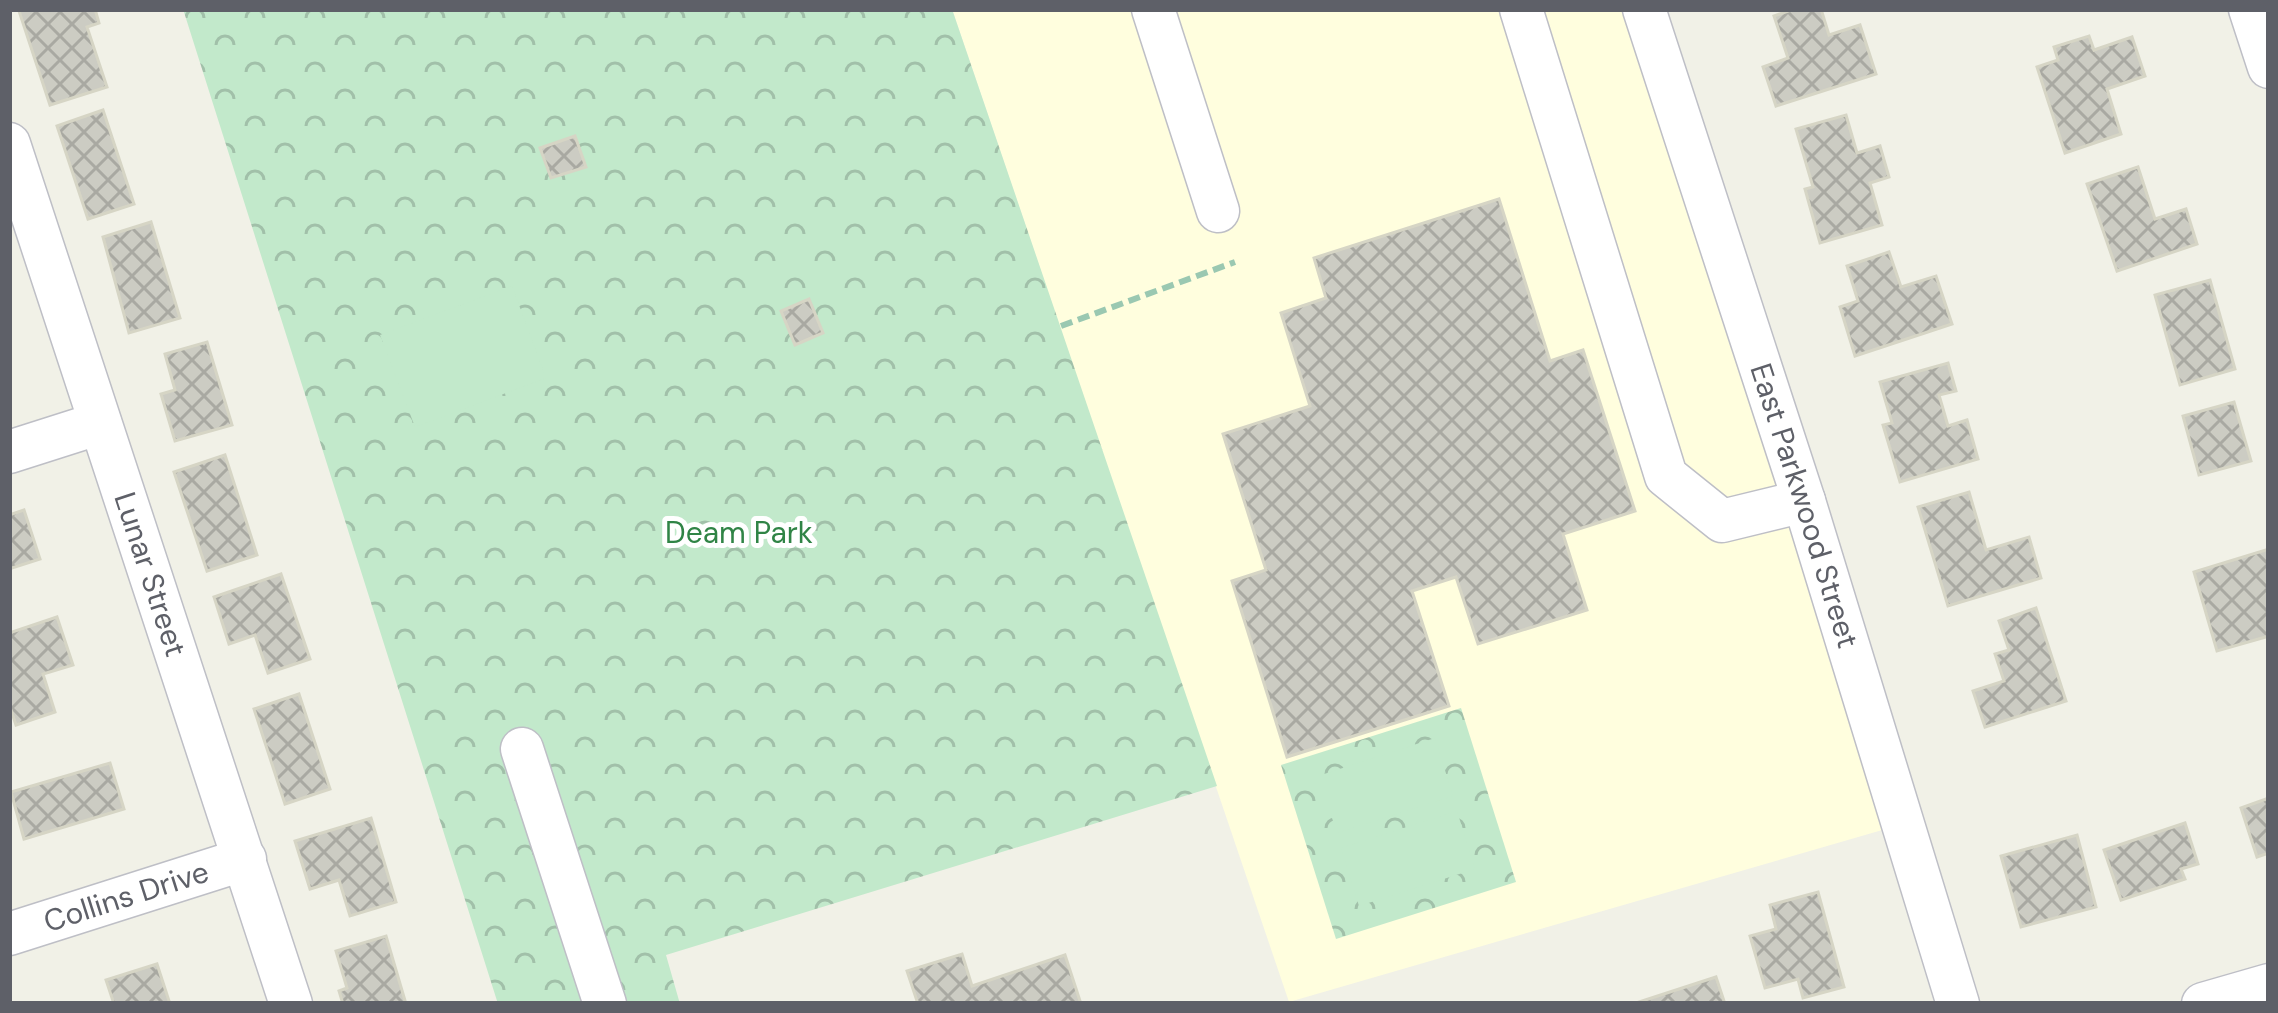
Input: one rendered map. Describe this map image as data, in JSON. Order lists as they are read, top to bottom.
{
  "streets": {
    "street": ["East Parkwood Street", "Lunar Street", "Collins Drive"]
  },
  "crossings": [
    ["Lunar Street", "Collins Drive"]
  ],
  "parks": ["Deam Park"]
}
